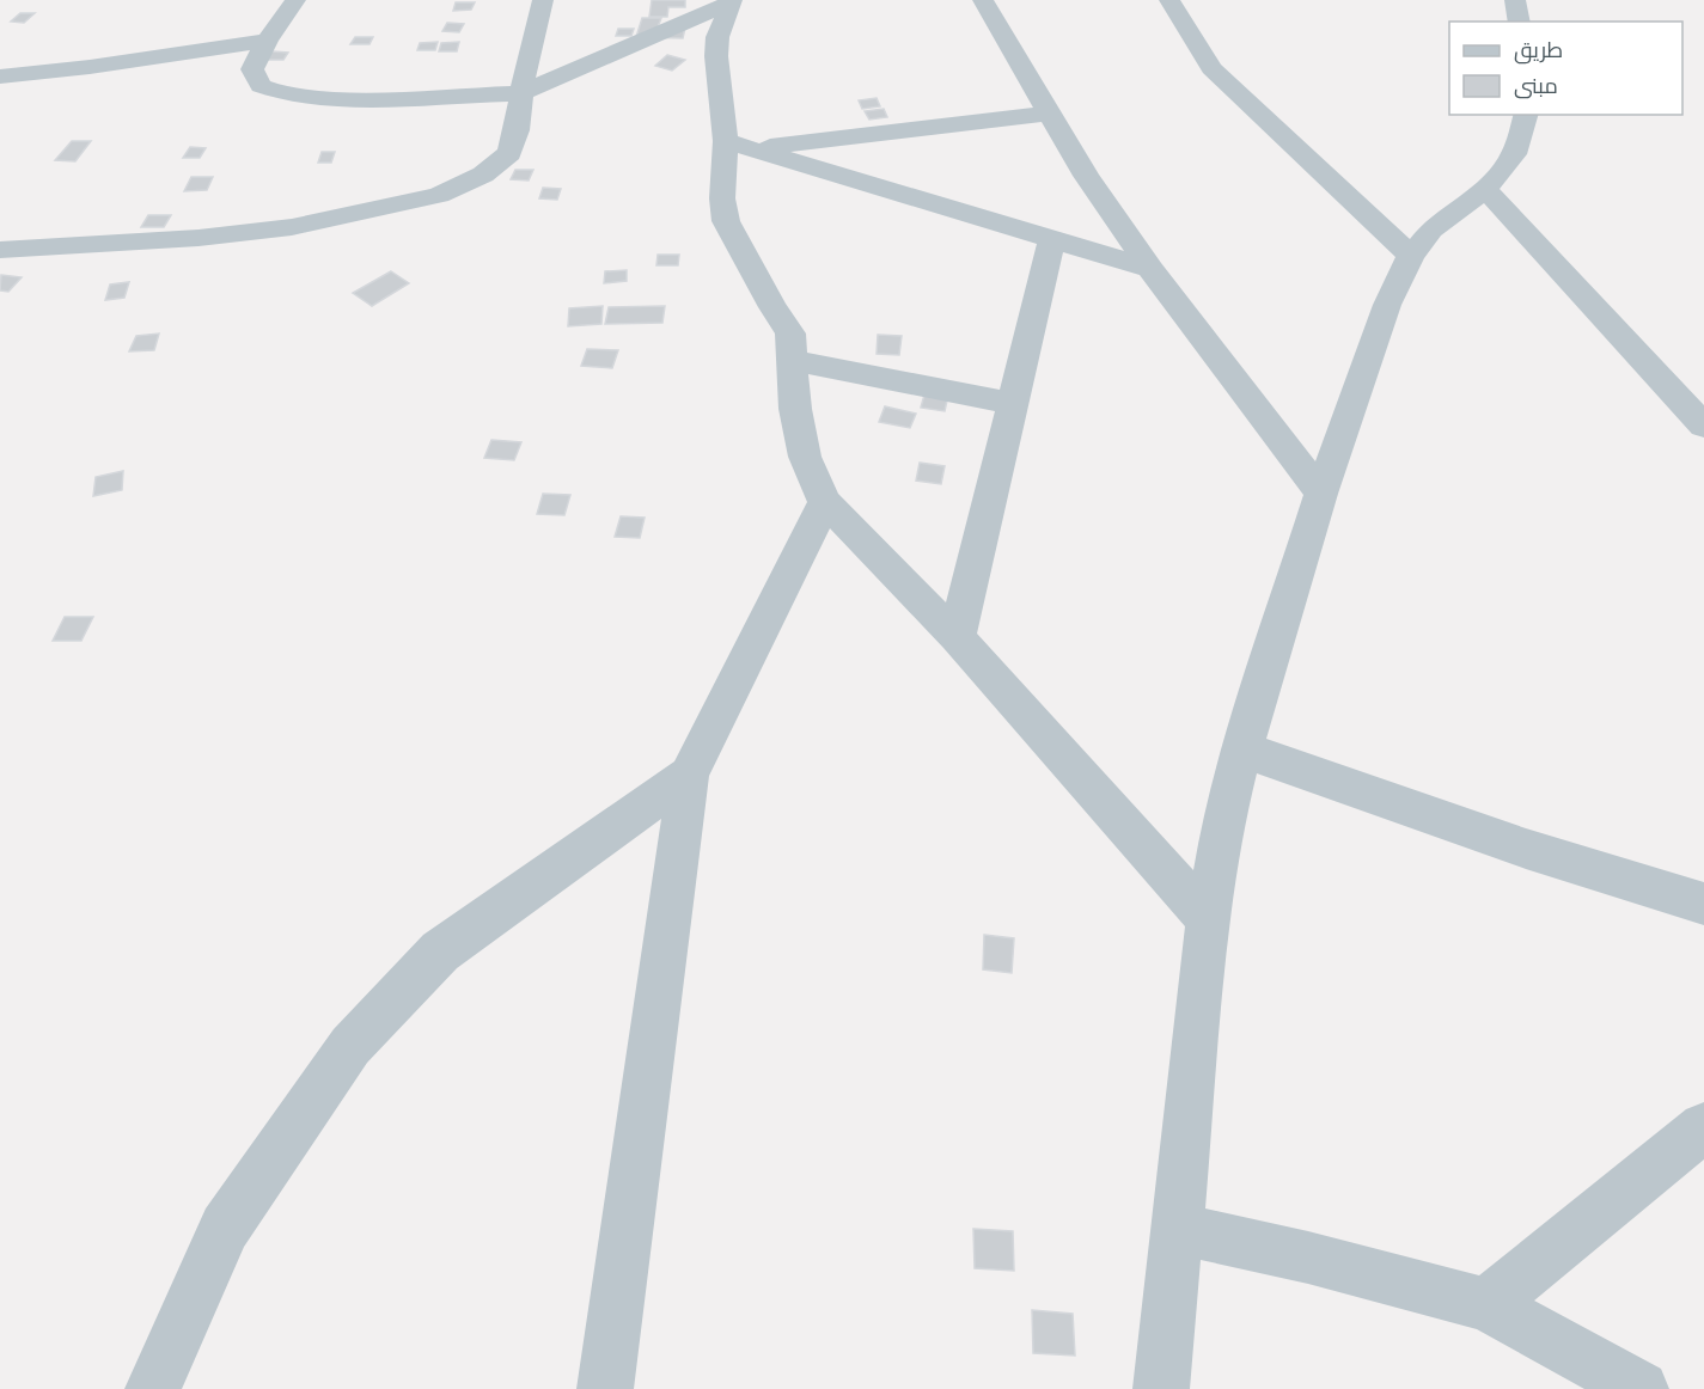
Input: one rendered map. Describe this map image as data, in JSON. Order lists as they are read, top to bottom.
{
  "legend": ["طريق", "مبنى"]
}
